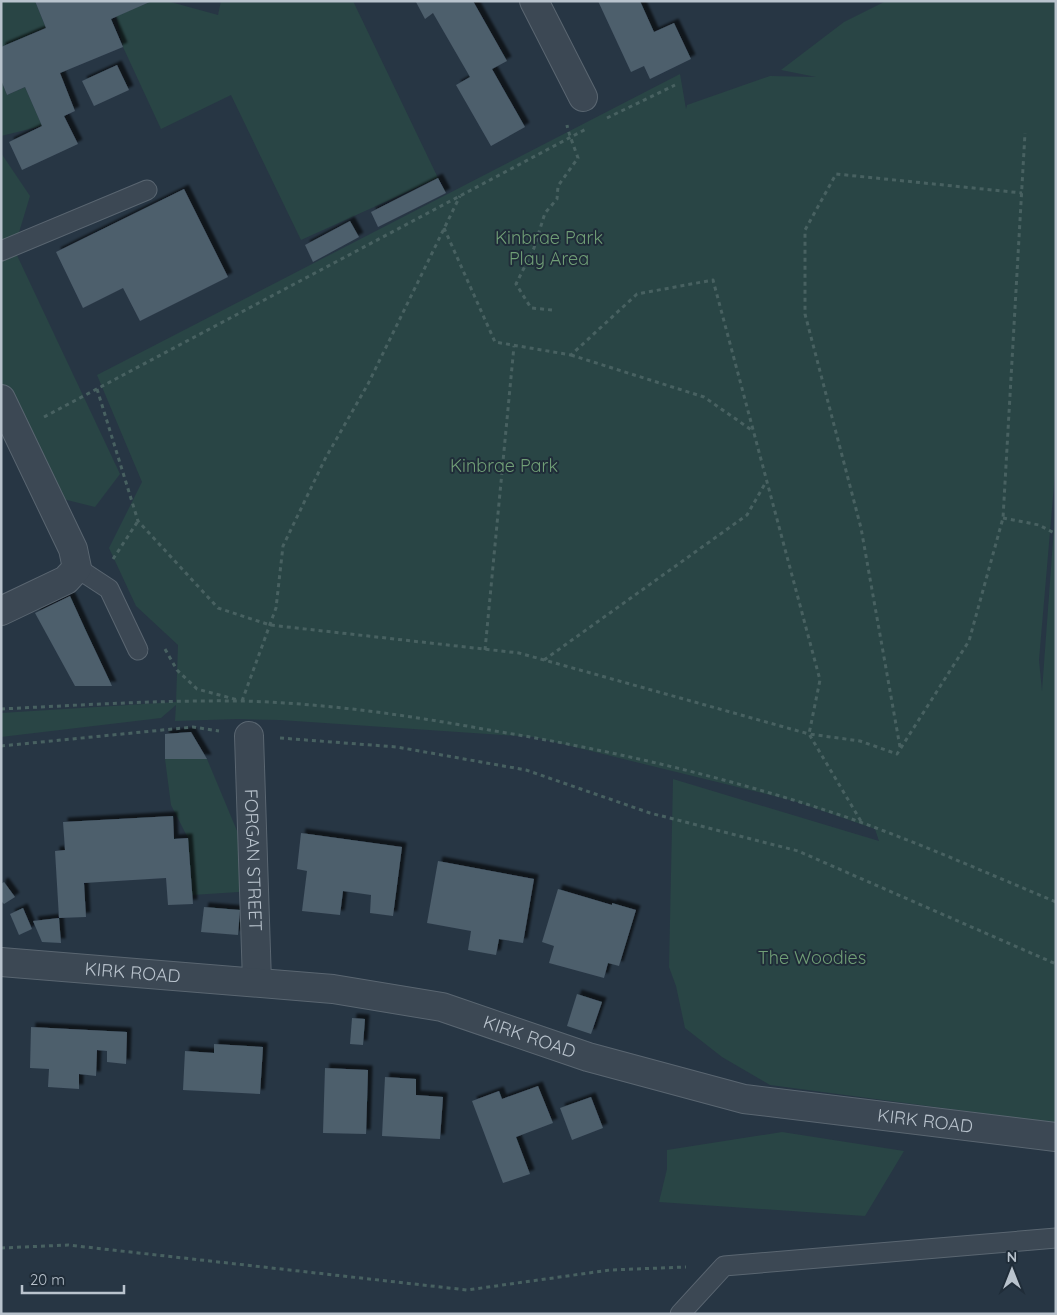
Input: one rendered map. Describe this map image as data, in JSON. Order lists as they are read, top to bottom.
{
  "streets": {
    "street": ["FORGAN STREET", "KIRK ROAD"]
  },
  "crossings": [
    ["FORGAN STREET", "KIRK ROAD"]
  ],
  "parks": ["Kinbrae Park Play Area", "Kinbrae Park", "The Woodies"],
  "scale_bar": "20 m",
  "north": "top"
}
